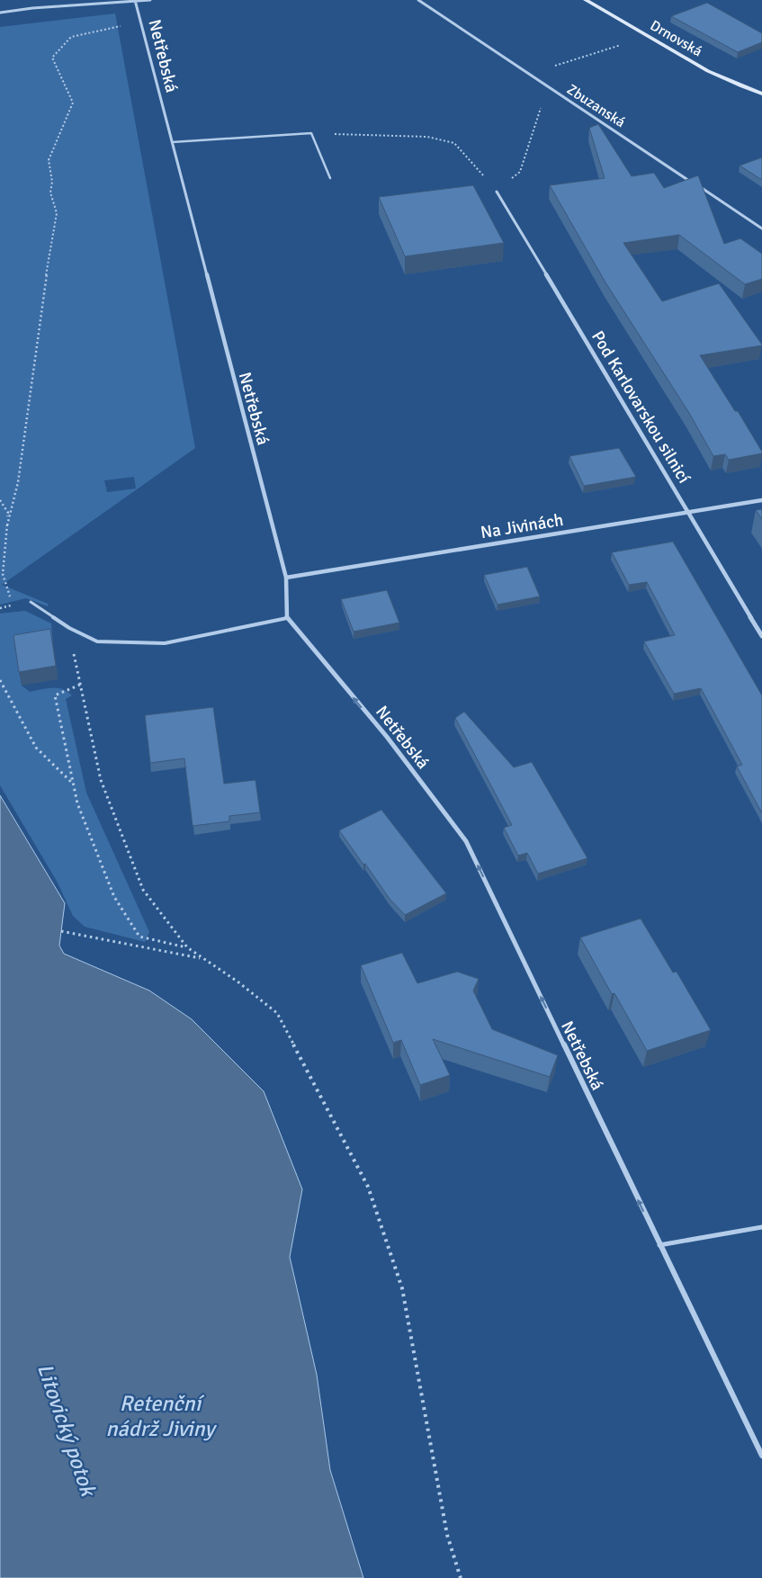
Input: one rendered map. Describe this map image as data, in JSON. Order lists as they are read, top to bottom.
{
  "streets": {
    "main road": ["Drnovská"],
    "street": [
      "Netřebská",
      "Zbuzanská",
      "Pod Karlovarskou silnicí",
      "Na Jivinách"
    ]
  },
  "crossings": [
    ["Netřebská", "Na Jivinách"],
    ["Pod Karlovarskou silnicí", "Na Jivinách"]
  ],
  "one_way": ["Netřebská"],
  "water": ["Retenční nádrž Jiviny", "Litovický potok"]
}
